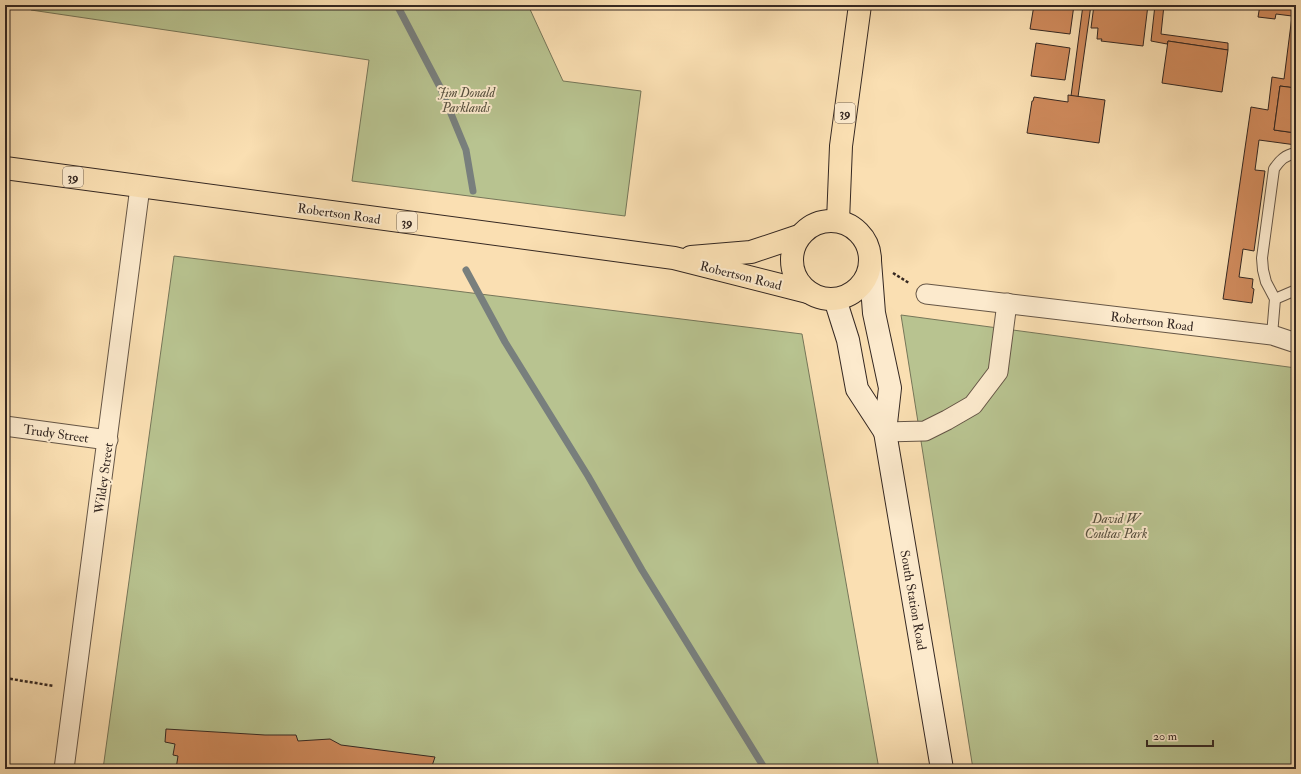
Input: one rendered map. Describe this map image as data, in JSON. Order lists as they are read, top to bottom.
{
  "streets": {
    "main road": ["39", "Robertson Road", "South Station Road"],
    "street": ["Trudy Street", "Wildey Street"]
  },
  "crossings": [
    ["39", "Robertson Road"],
    ["39", "South Station Road"],
    ["Robertson Road", "Wildey Street"],
    ["Robertson Road", "South Station Road"],
    ["Trudy Street", "Wildey Street"]
  ],
  "parks": ["Jim Donald Parklands", "David W Coultas Park"],
  "scale_bar": "20 m"
}
